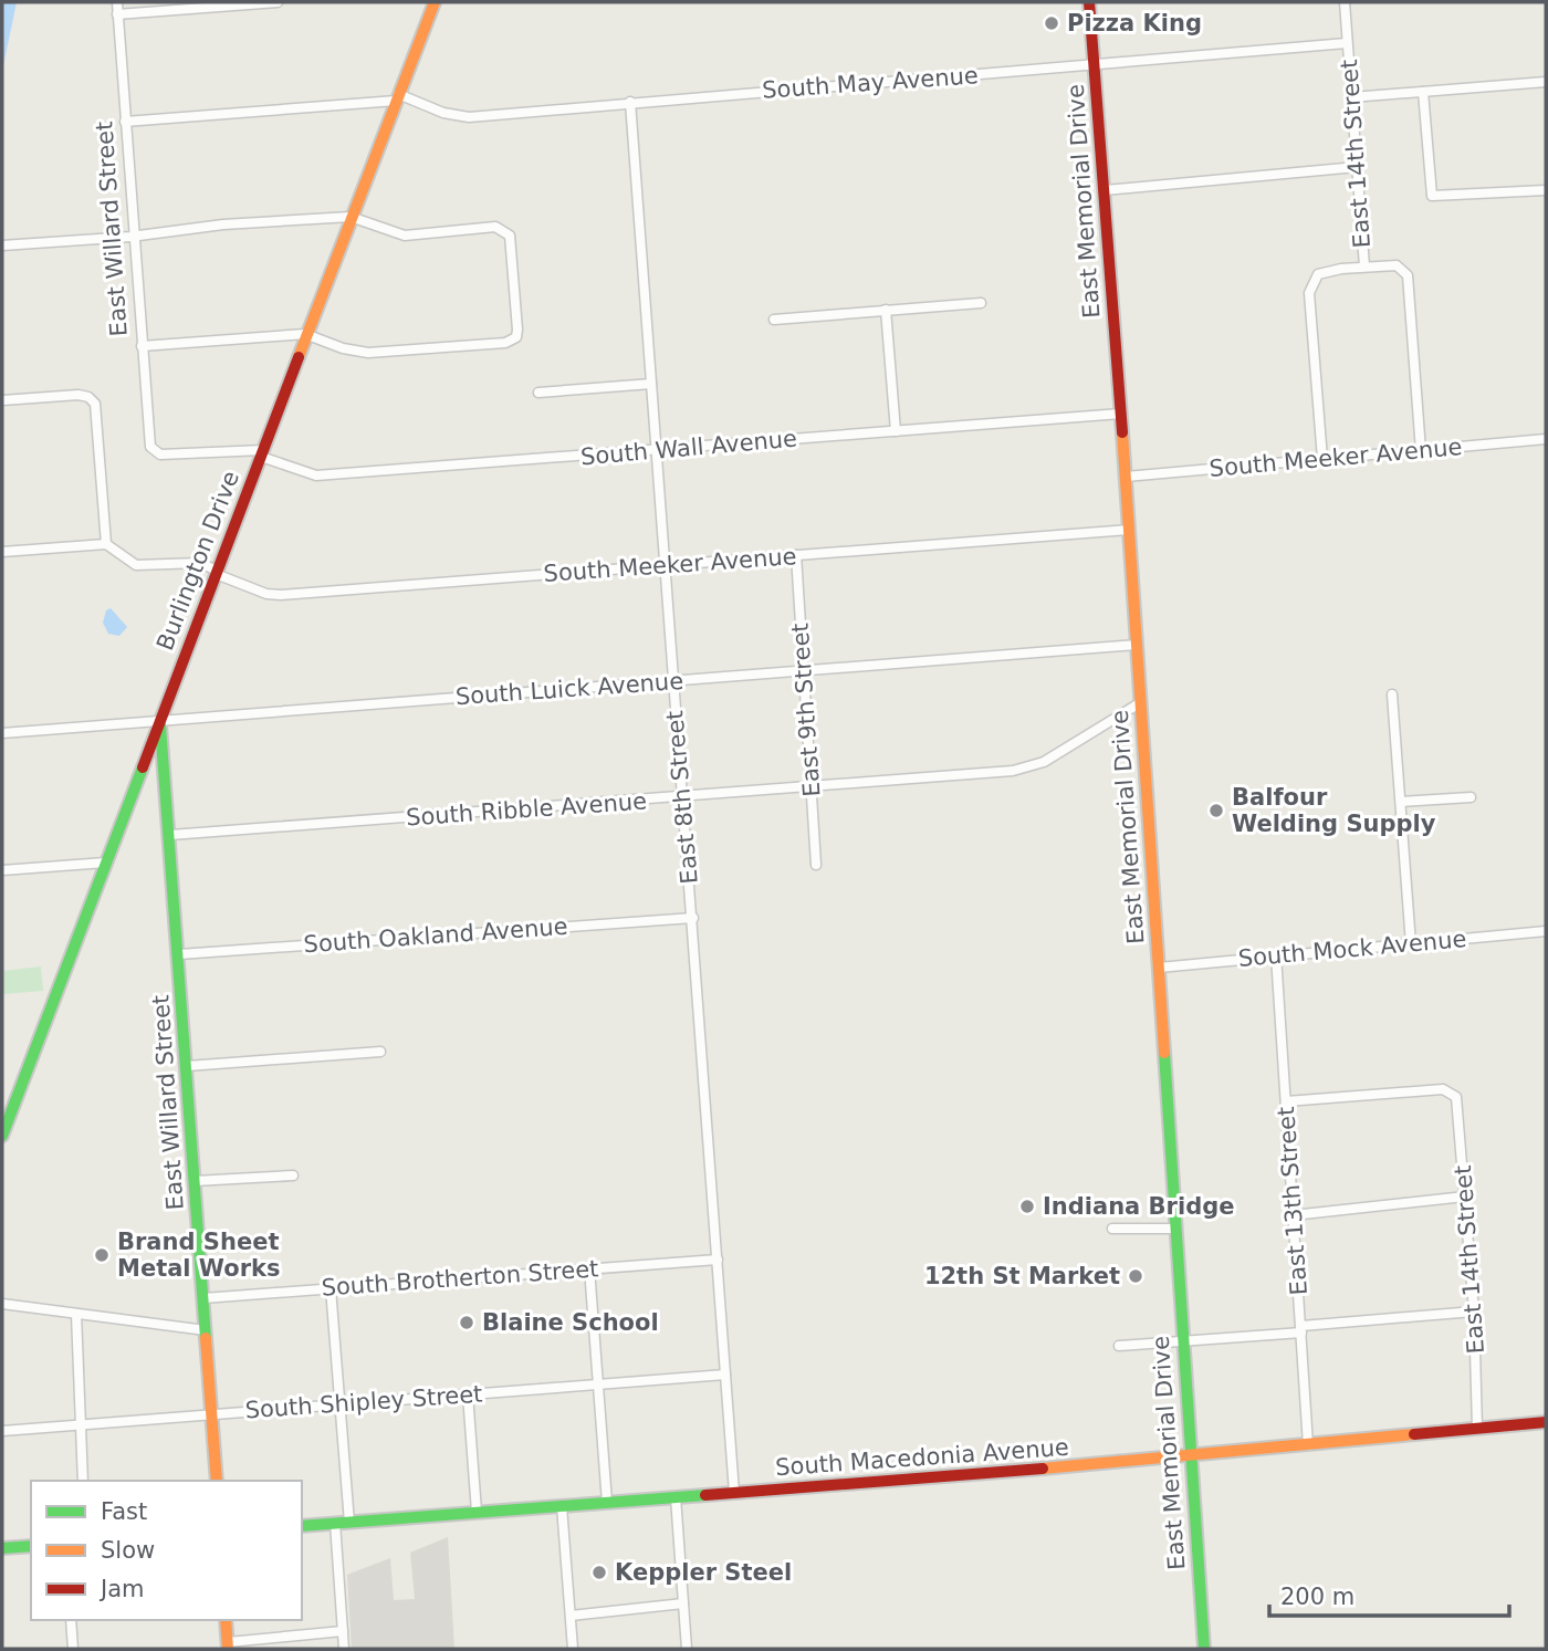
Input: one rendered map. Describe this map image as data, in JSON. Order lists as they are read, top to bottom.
{
  "streets": {
    "street": [
      "South May Avenue",
      "East 14th Street",
      "East Memorial Drive",
      "East Willard Street",
      "South Wall Avenue",
      "South Meeker Avenue",
      "Burlington Drive",
      "South Luick Avenue",
      "East 9th Street",
      "East 8th Street",
      "South Ribble Avenue",
      "South Oakland Avenue",
      "South Mock Avenue",
      "East 13th Street",
      "South Brotherton Street",
      "South Shipley Street",
      "South Macedonia Avenue"
    ]
  },
  "crossings": [
    ["South May Avenue", "East 14th Street"],
    ["South May Avenue", "East Memorial Drive"],
    ["South May Avenue", "East Willard Street"],
    ["South May Avenue", "Burlington Drive"],
    ["South May Avenue", "East 8th Street"],
    ["East 14th Street", "South Meeker Avenue"],
    ["East 14th Street", "East 13th Street"],
    ["East 14th Street", "South Macedonia Avenue"],
    ["East Memorial Drive", "South Wall Avenue"],
    ["East Memorial Drive", "South Meeker Avenue"],
    ["East Memorial Drive", "South Luick Avenue"],
    ["East Memorial Drive", "South Ribble Avenue"],
    ["East Memorial Drive", "South Mock Avenue"],
    ["East Memorial Drive", "South Macedonia Avenue"],
    ["East Willard Street", "South Wall Avenue"],
    ["East Willard Street", "Burlington Drive"],
    ["East Willard Street", "South Luick Avenue"],
    ["East Willard Street", "South Ribble Avenue"],
    ["East Willard Street", "South Oakland Avenue"],
    ["East Willard Street", "South Brotherton Street"],
    ["East Willard Street", "South Shipley Street"],
    ["South Wall Avenue", "Burlington Drive"],
    ["South Wall Avenue", "East 8th Street"],
    ["South Meeker Avenue", "Burlington Drive"],
    ["South Meeker Avenue", "East 9th Street"],
    ["South Meeker Avenue", "East 8th Street"],
    ["Burlington Drive", "South Luick Avenue"],
    ["South Luick Avenue", "East 9th Street"],
    ["South Luick Avenue", "East 8th Street"],
    ["East 9th Street", "South Ribble Avenue"],
    ["East 8th Street", "South Ribble Avenue"],
    ["East 8th Street", "South Oakland Avenue"],
    ["East 8th Street", "South Brotherton Street"],
    ["East 8th Street", "South Shipley Street"],
    ["East 8th Street", "South Macedonia Avenue"],
    ["South Mock Avenue", "East 13th Street"],
    ["East 13th Street", "South Macedonia Avenue"]
  ],
  "places": [
    "Pizza King",
    "Balfour Welding Supply",
    "Indiana Bridge",
    "Brand Sheet Metal Works",
    "12th St Market",
    "Blaine School",
    "Keppler Steel"
  ],
  "legend": ["Fast", "Slow", "Jam"],
  "scale_bar": "200 m"
}
